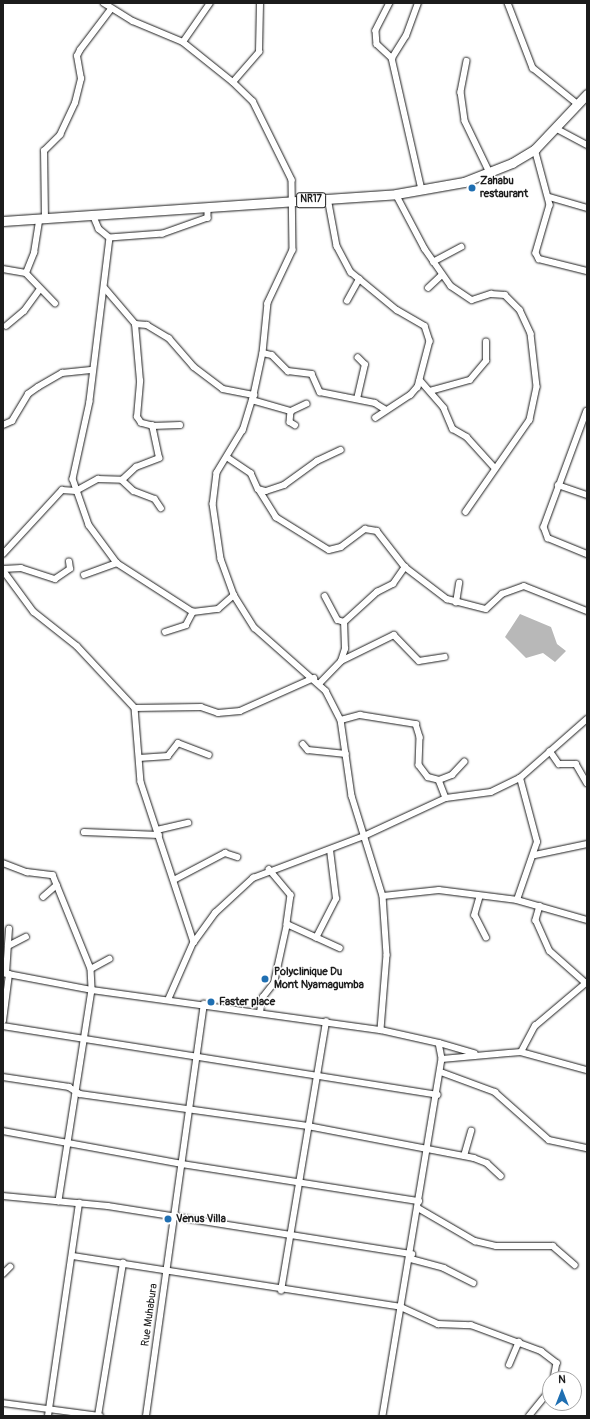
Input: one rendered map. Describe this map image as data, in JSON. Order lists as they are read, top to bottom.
{
  "streets": {
    "main road": ["NR17"],
    "street": ["Rue Muhabura"]
  },
  "places": [
    "Zahabu restaurant",
    "Polyclinique Du Mont Nyamagumba",
    "Faster place",
    "Venus Villa"
  ],
  "north": "top"
}
